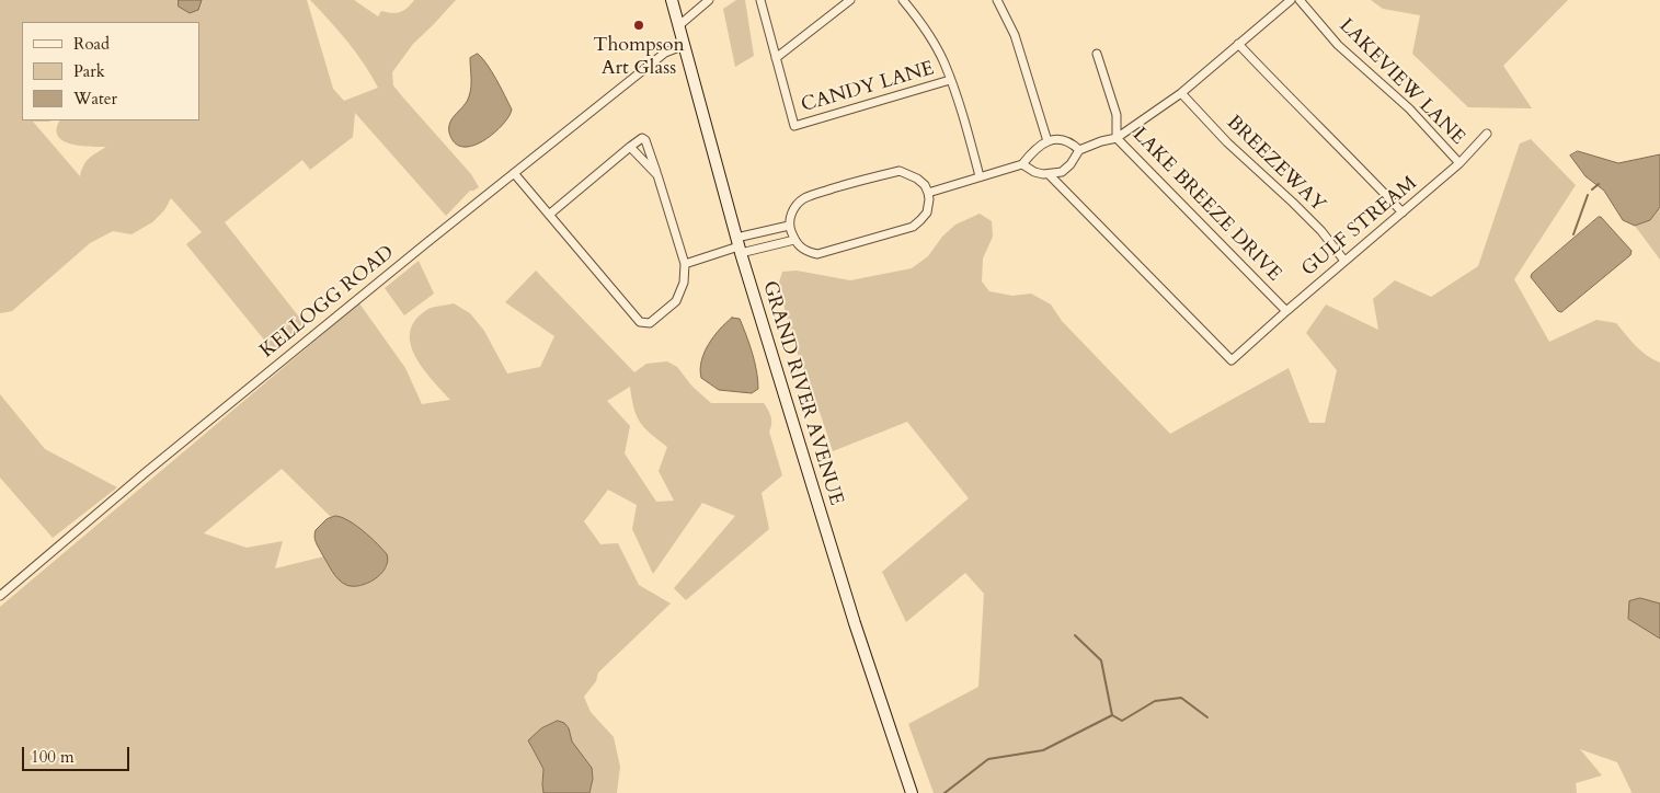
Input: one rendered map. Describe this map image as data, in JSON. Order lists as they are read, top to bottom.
{
  "streets": {
    "main road": ["GRAND RIVER AVENUE"],
    "street": [
      "LAKEVIEW LANE",
      "CANDY LANE",
      "BREEZEWAY",
      "LAKE BREEZE DRIVE",
      "GULF STREAM",
      "KELLOGG ROAD"
    ]
  },
  "crossings": [
    ["LAKEVIEW LANE", "GULF STREAM"],
    ["BREEZEWAY", "GULF STREAM"],
    ["LAKE BREEZE DRIVE", "GULF STREAM"],
    ["KELLOGG ROAD", "GRAND RIVER AVENUE"]
  ],
  "places": ["Thompson Art Glass"],
  "legend": ["Road", "Park", "Water"],
  "scale_bar": "100 m"
}
